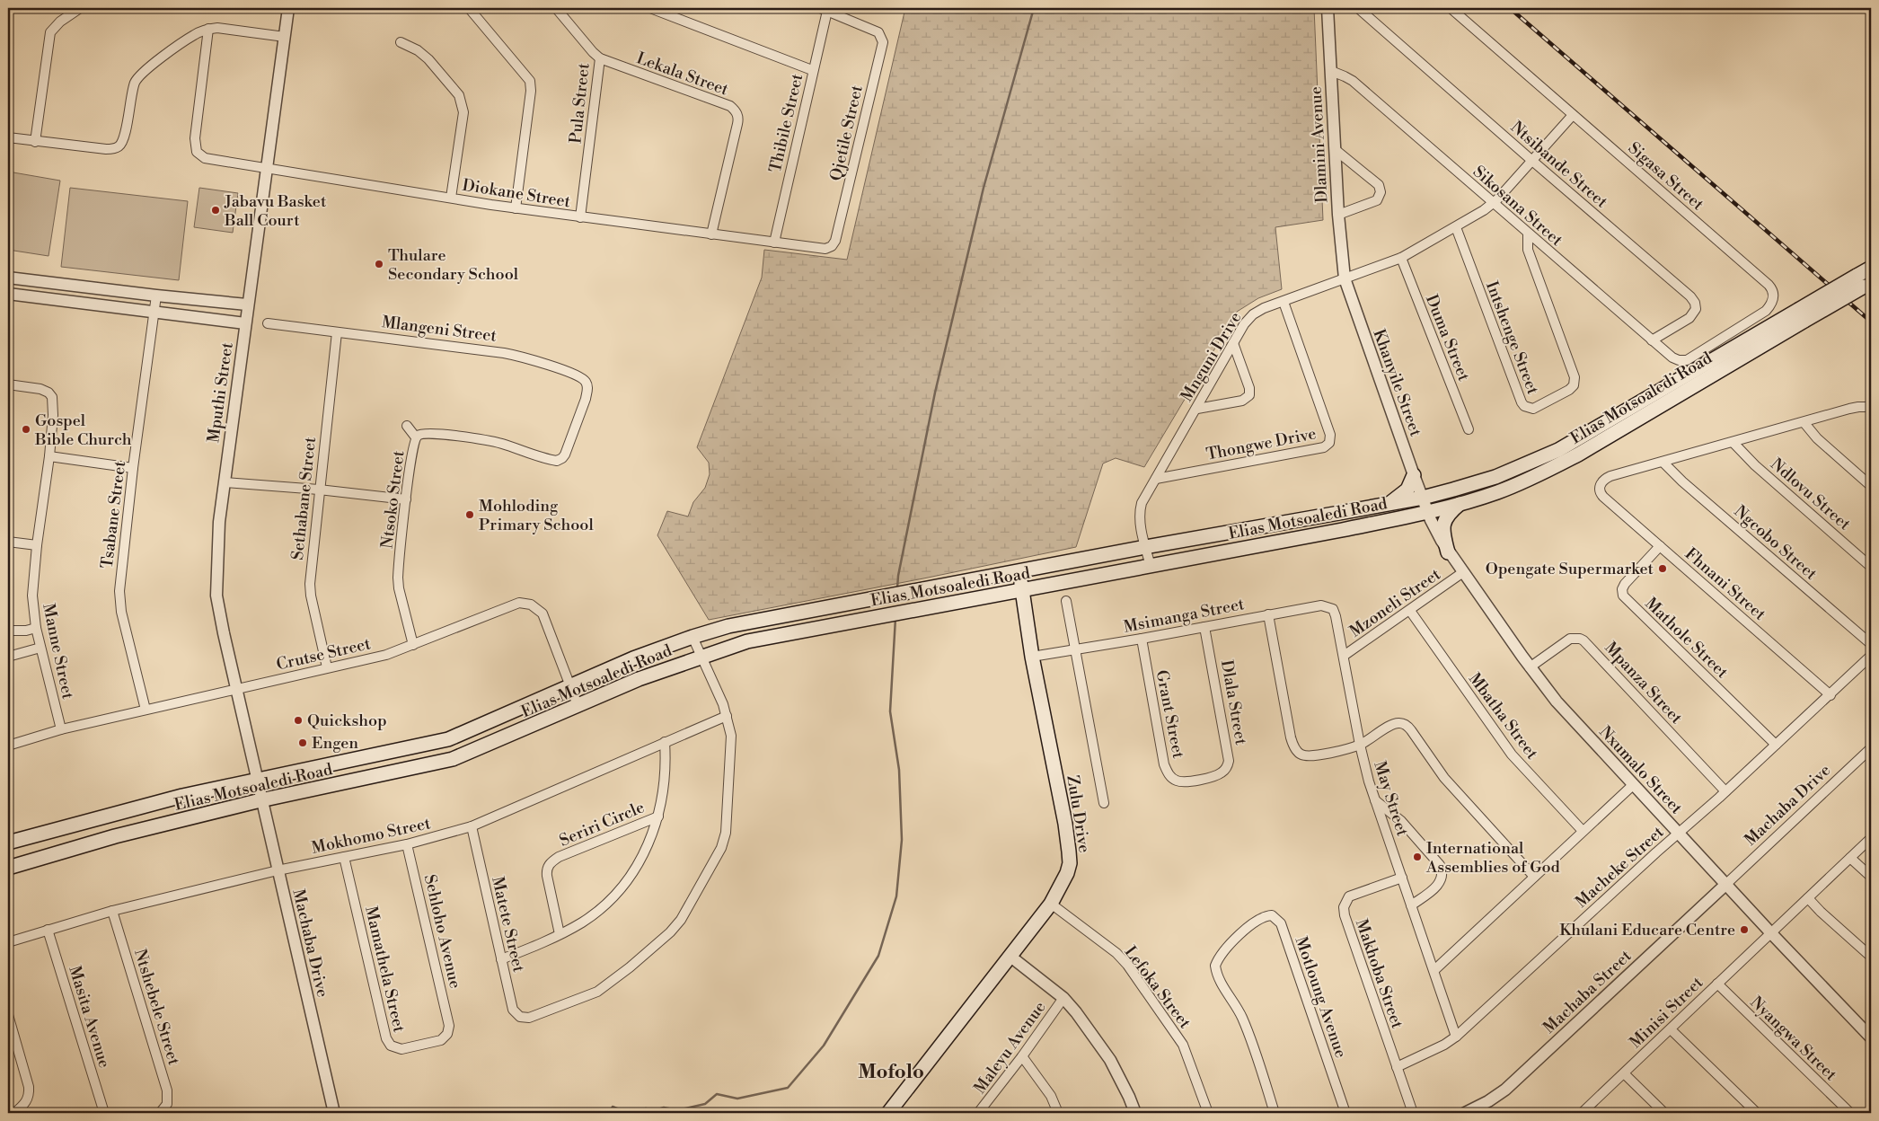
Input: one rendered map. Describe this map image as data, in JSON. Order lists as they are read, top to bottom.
{
  "streets": {
    "main road": ["Elias Motsoaledi Road", "Zulu Drive"],
    "street": [
      "Lekala Street",
      "Pula Street",
      "Thibile Street",
      "Qjetile Street",
      "Dlamini Avenue",
      "Ntsibande Street",
      "Sigasa Street",
      "Diokane Street",
      "Sikosana Street",
      "Mlangeni Street",
      "Duma Street",
      "Intshenge Street",
      "Mnguni Drive",
      "Khanyile Street",
      "Mputhi Street",
      "Thongwe Drive",
      "Ndlovu Street",
      "Sethabane Street",
      "Ntsoko Street",
      "Tsabane Street",
      "Ngcobo Street",
      "Fhnani Street",
      "Mzoneli Street",
      "Msimanga Street",
      "Mathole Street",
      "Manne Street",
      "Crutse Street",
      "Mpanza Street",
      "Dlala Street",
      "Grant Street",
      "Mbatha Street",
      "Nxumalo Street",
      "May Street",
      "Machaba Drive",
      "Seriri Circle",
      "Mokhomo Street",
      "Macheke Street",
      "Matete Street",
      "Sehloho Avenue",
      "Mamathela Street",
      "Makhoba Street",
      "Lefoka Street",
      "Machaba Street",
      "Motloung Avenue",
      "Ntshebele Street",
      "Minisi Street",
      "Masita Avenue",
      "Nyangwa Street",
      "Maleyu Avenue"
    ]
  },
  "crossings": [
    ["Lekala Street", "Pula Street"],
    ["Lekala Street", "Diokane Street"],
    ["Pula Street", "Diokane Street"],
    ["Thibile Street", "Qjetile Street"],
    ["Thibile Street", "Diokane Street"],
    ["Qjetile Street", "Diokane Street"],
    ["Dlamini Avenue", "Sikosana Street"],
    ["Dlamini Avenue", "Mnguni Drive"],
    ["Dlamini Avenue", "Khanyile Street"],
    ["Ntsibande Street", "Sikosana Street"],
    ["Ntsibande Street", "Mnguni Drive"],
    ["Sigasa Street", "Sikosana Street"],
    ["Sigasa Street", "Mnguni Drive"],
    ["Diokane Street", "Mputhi Street"],
    ["Sikosana Street", "Intshenge Street"],
    ["Sikosana Street", "Mnguni Drive"],
    ["Mlangeni Street", "Sethabane Street"],
    ["Mlangeni Street", "Ntsoko Street"],
    ["Duma Street", "Mnguni Drive"],
    ["Intshenge Street", "Mnguni Drive"],
    ["Mnguni Drive", "Khanyile Street"],
    ["Mnguni Drive", "Elias Motsoaledi Road"],
    ["Mnguni Drive", "Thongwe Drive"],
    ["Khanyile Street", "Elias Motsoaledi Road"],
    ["Khanyile Street", "Nxumalo Street"],
    ["Mputhi Street", "Elias Motsoaledi Road"],
    ["Mputhi Street", "Crutse Street"],
    ["Mputhi Street", "Machaba Drive"],
    ["Elias Motsoaledi Road", "Crutse Street"],
    ["Elias Motsoaledi Road", "Nxumalo Street"],
    ["Elias Motsoaledi Road", "Machaba Drive"],
    ["Elias Motsoaledi Road", "Zulu Drive"],
    ["Sethabane Street", "Crutse Street"],
    ["Ntsoko Street", "Crutse Street"],
    ["Tsabane Street", "Crutse Street"],
    ["Ngcobo Street", "Fhnani Street"],
    ["Fhnani Street", "Mathole Street"],
    ["Fhnani Street", "Macheke Street"],
    ["Mzoneli Street", "Mbatha Street"],
    ["Mzoneli Street", "Nxumalo Street"],
    ["Mzoneli Street", "May Street"],
    ["Msimanga Street", "Dlala Street"],
    ["Msimanga Street", "Grant Street"],
    ["Msimanga Street", "May Street"],
    ["Msimanga Street", "Zulu Drive"],
    ["Mathole Street", "Macheke Street"],
    ["Manne Street", "Crutse Street"],
    ["Mpanza Street", "Nxumalo Street"],
    ["Mpanza Street", "Macheke Street"],
    ["Dlala Street", "Grant Street"],
    ["Nxumalo Street", "Machaba Drive"],
    ["Nxumalo Street", "Macheke Street"],
    ["Nxumalo Street", "Machaba Street"],
    ["Nxumalo Street", "Minisi Street"],
    ["May Street", "Macheke Street"],
    ["May Street", "Makhoba Street"],
    ["Machaba Drive", "Mokhomo Street"],
    ["Machaba Drive", "Machaba Street"],
    ["Zulu Drive", "Lefoka Street"],
    ["Seriri Circle", "Mokhomo Street"],
    ["Seriri Circle", "Matete Street"],
    ["Mokhomo Street", "Matete Street"],
    ["Mokhomo Street", "Sehloho Avenue"],
    ["Mokhomo Street", "Mamathela Street"],
    ["Mokhomo Street", "Ntshebele Street"],
    ["Mokhomo Street", "Masita Avenue"],
    ["Macheke Street", "Makhoba Street"],
    ["Sehloho Avenue", "Mamathela Street"],
    ["Minisi Street", "Nyangwa Street"]
  ],
  "districts": ["Mofolo"],
  "places": [
    "Jabavu Basket Ball Court",
    "Thulare Secondary School",
    "Gospel Bible Church",
    "Mohloding Primary School",
    "Opengate Supermarket",
    "Quickshop",
    "Engen",
    "International Assemblies of God",
    "Khulani Educare Centre"
  ]
}
